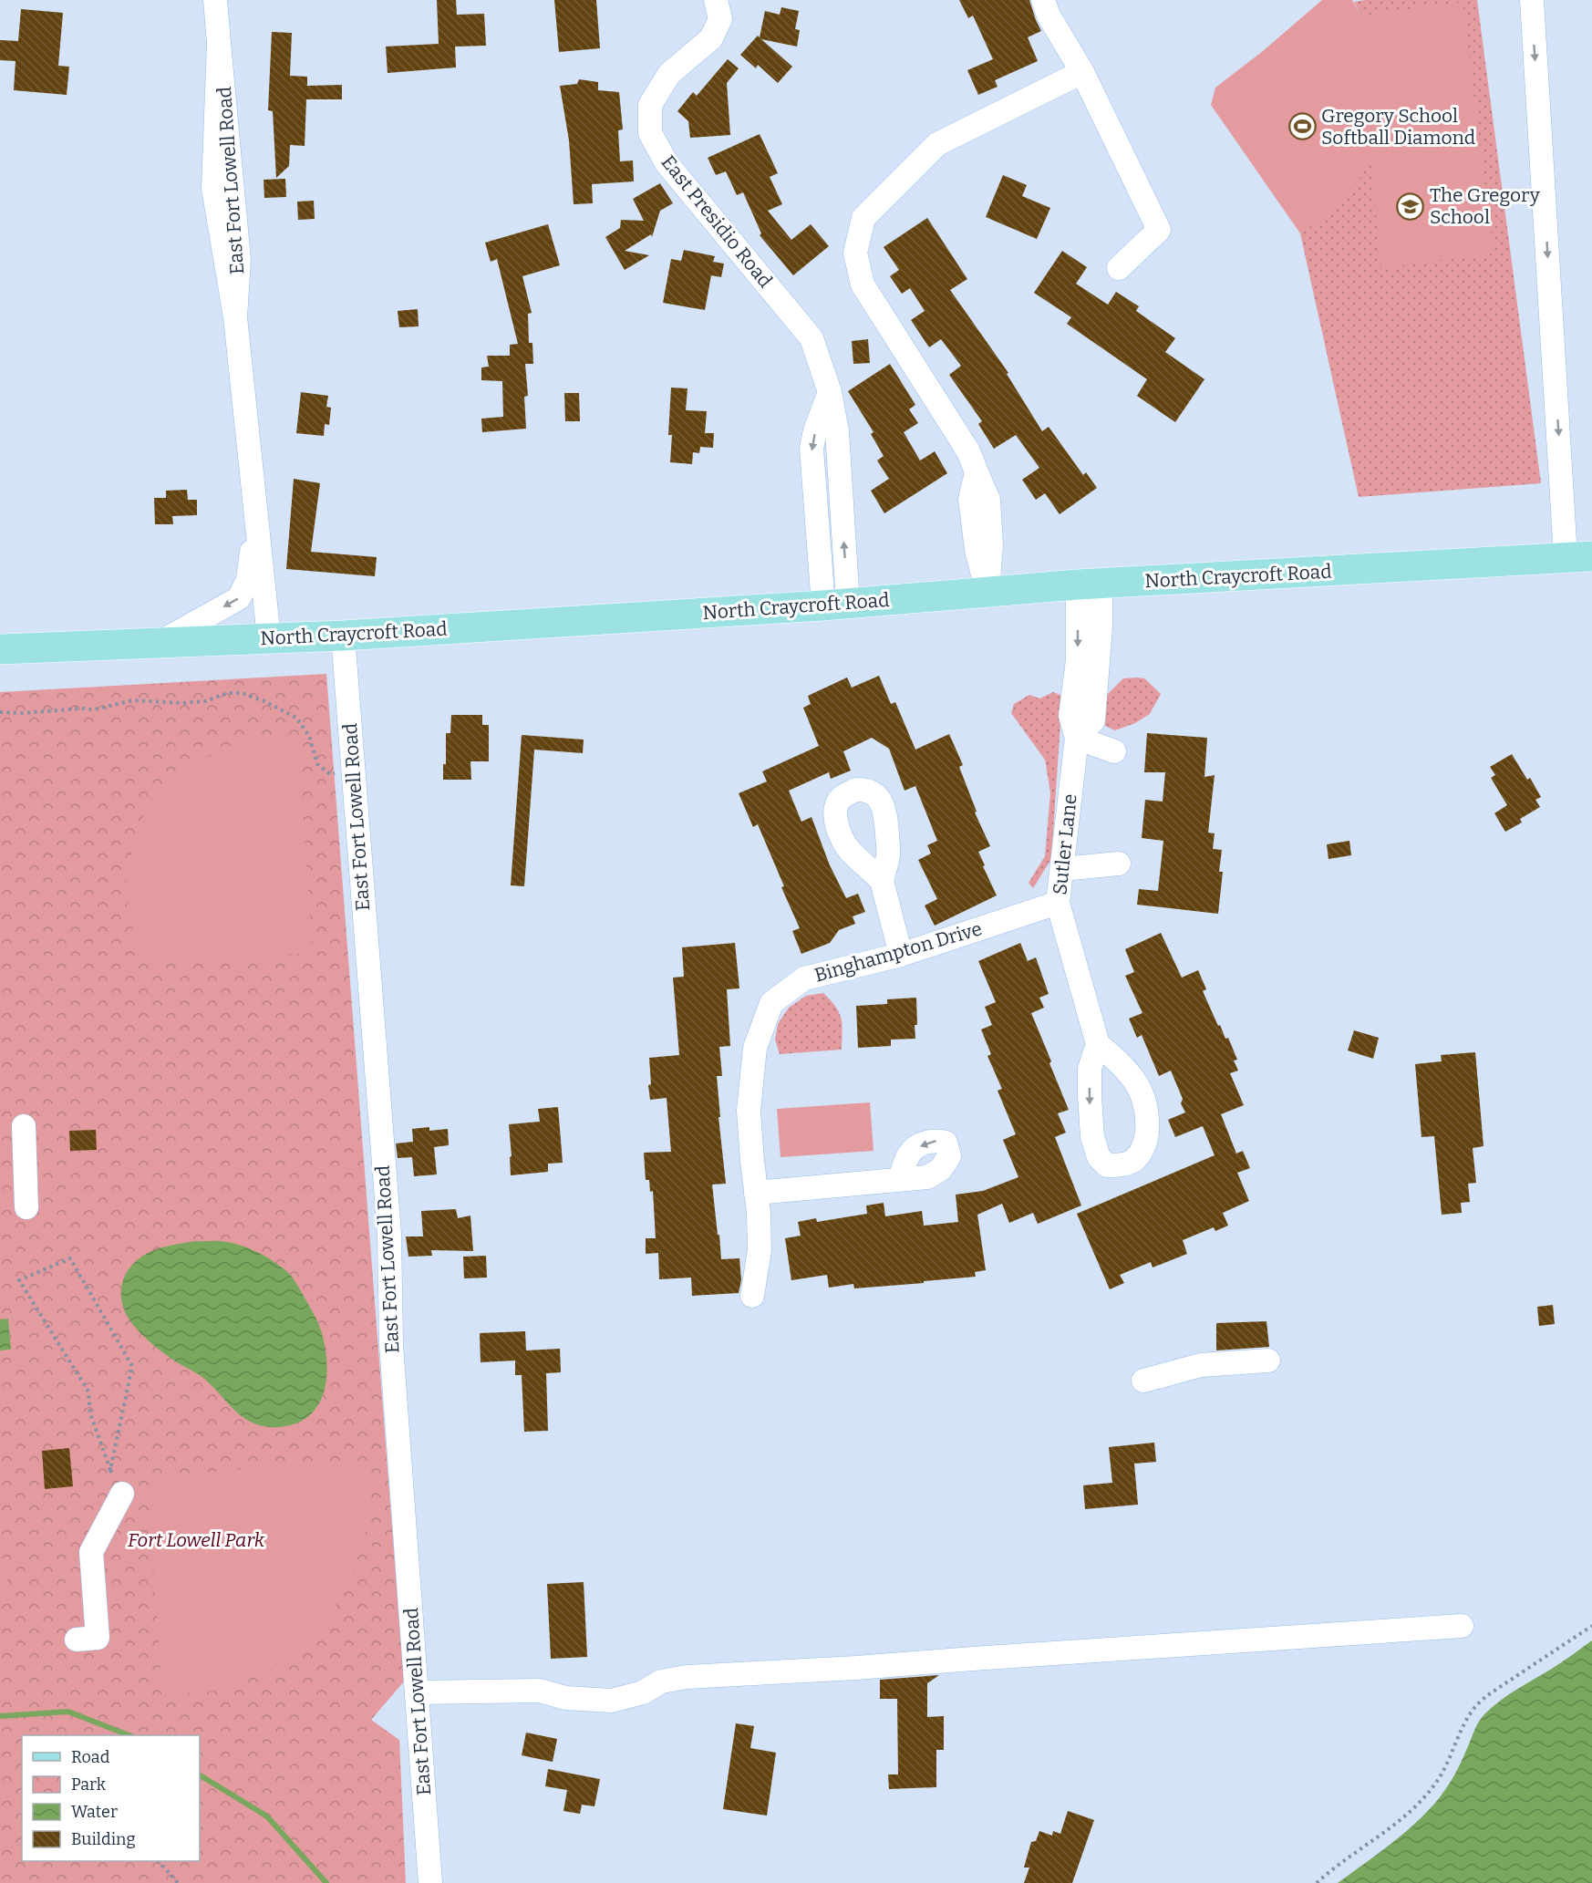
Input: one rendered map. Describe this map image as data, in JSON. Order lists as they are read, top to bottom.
{
  "streets": {
    "main road": ["North Craycroft Road"],
    "street": [
      "East Fort Lowell Road",
      "East Presidio Road",
      "Sutler Lane",
      "Binghampton Drive"
    ]
  },
  "crossings": [
    ["East Fort Lowell Road", "North Craycroft Road"],
    ["East Presidio Road", "North Craycroft Road"],
    ["North Craycroft Road", "Sutler Lane"],
    ["Sutler Lane", "Binghampton Drive"]
  ],
  "parks": ["Fort Lowell Park"],
  "places": {
    "sports": ["Gregory School Softball Diamond"],
    "school or university": ["The Gregory School"]
  },
  "legend": [
    "Road",
    "Park",
    "Water",
    "Building"
  ]
}
